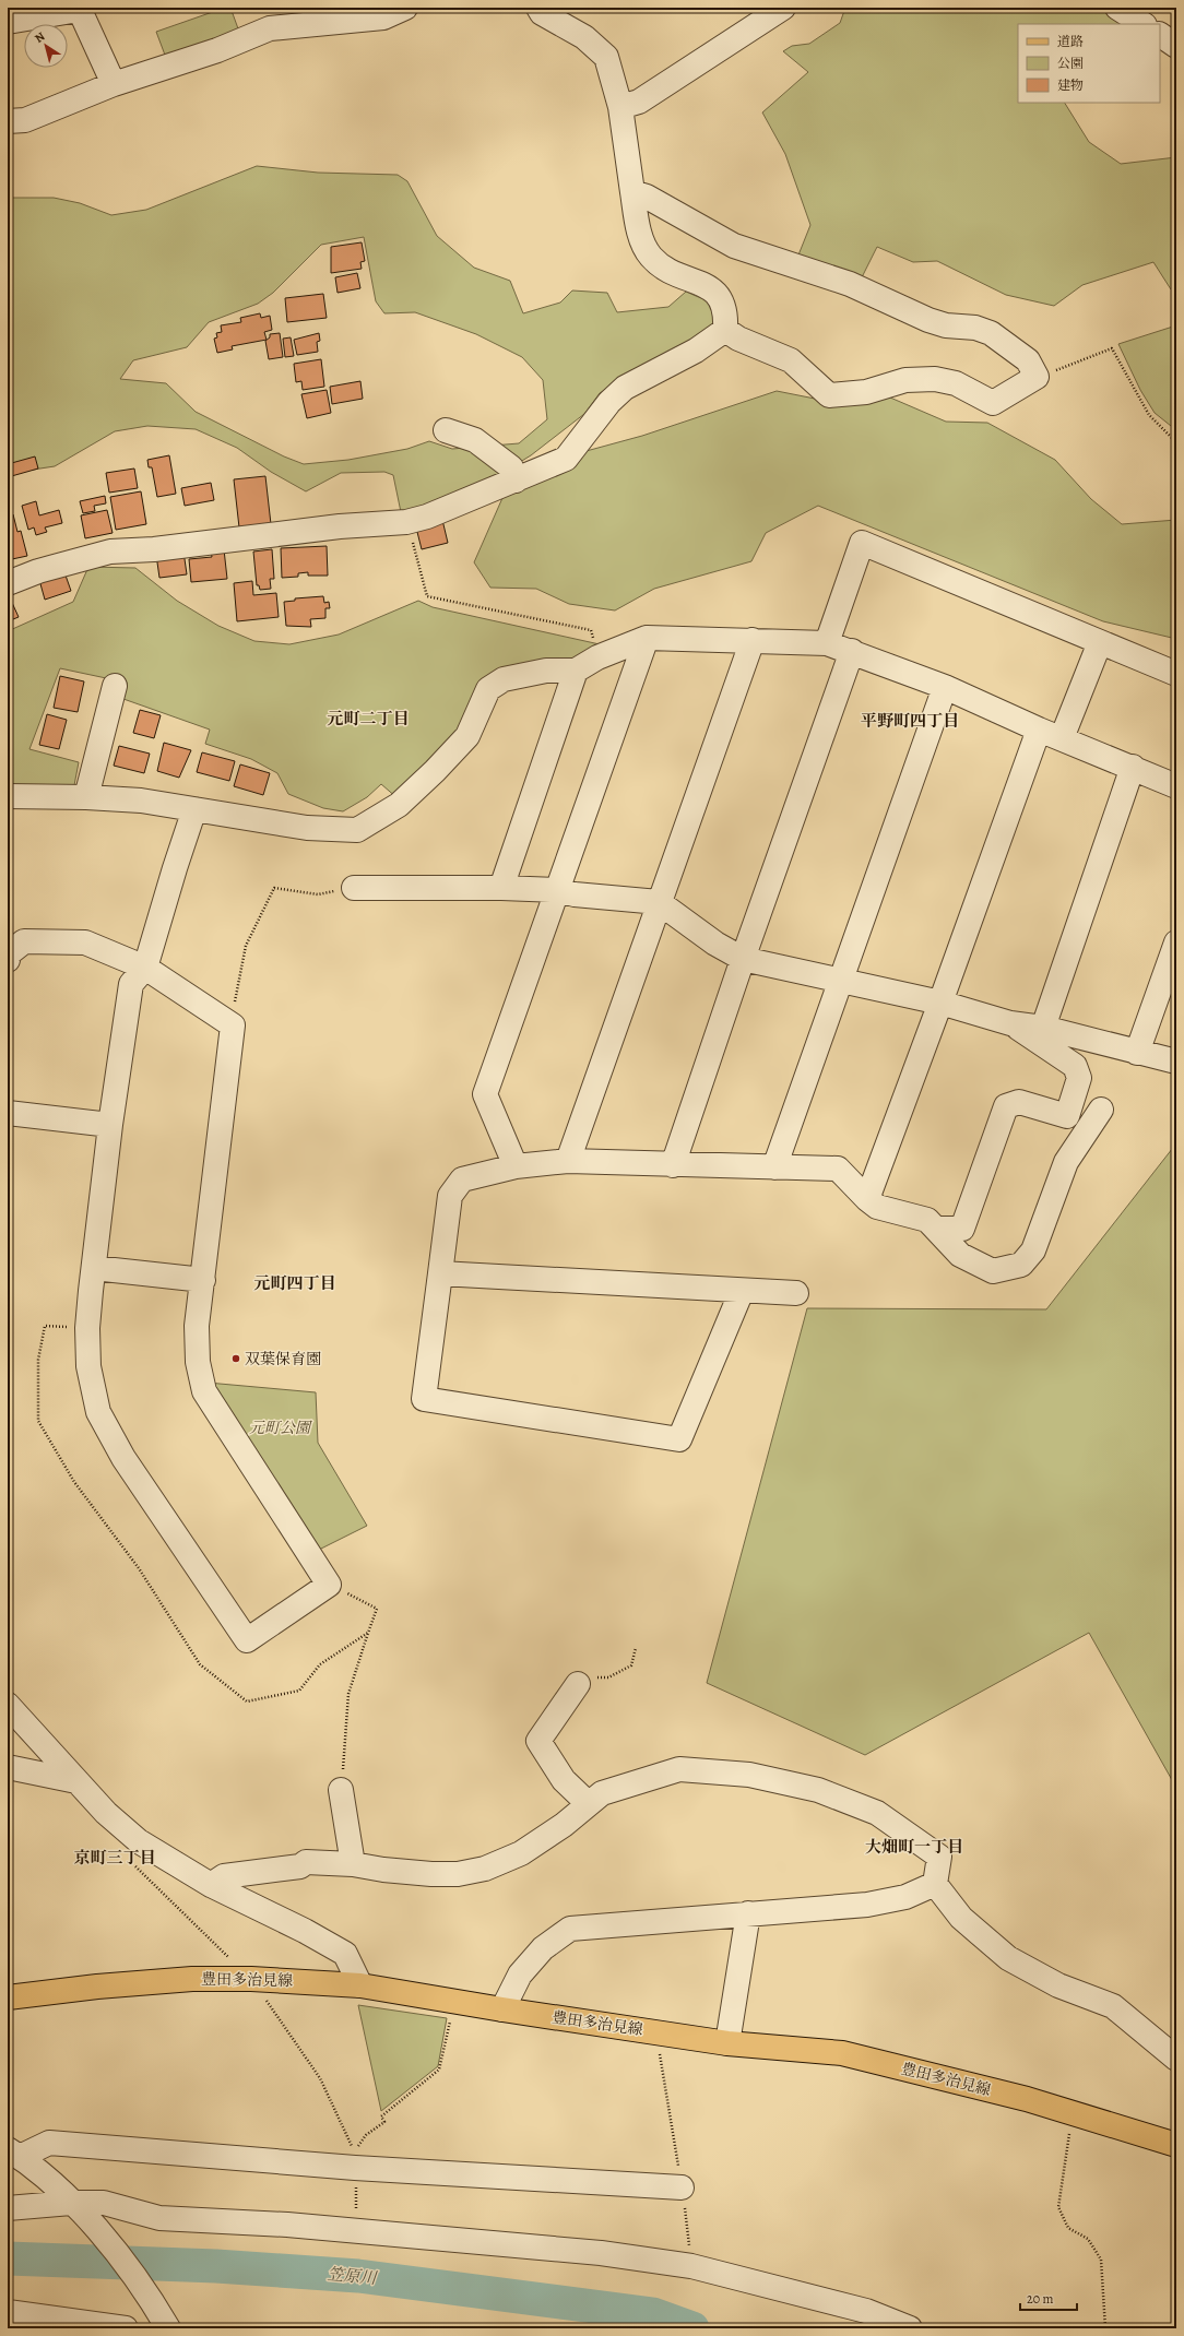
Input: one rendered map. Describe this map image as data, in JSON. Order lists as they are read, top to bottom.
{
  "streets": {
    "main road": ["豊田多治見線"]
  },
  "districts": [
    "元町二丁目",
    "平野町四丁目",
    "元町四丁目",
    "大畑町一丁目",
    "京町三丁目"
  ],
  "water": ["笠原川"],
  "parks": ["元町公園"],
  "places": ["双葉保育園"],
  "legend": ["道路", "公園", "建物"],
  "scale_bar": "20 m",
  "north": "top left"
}
